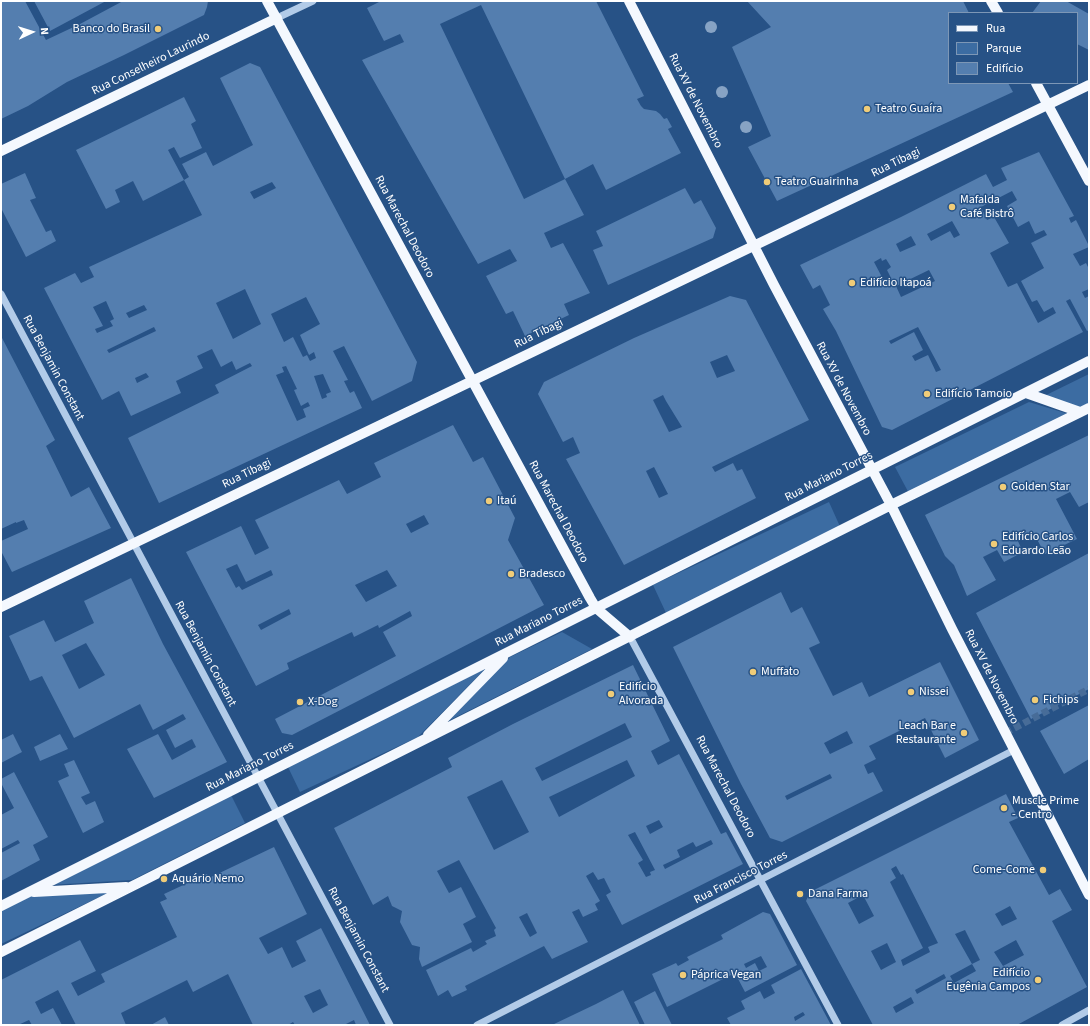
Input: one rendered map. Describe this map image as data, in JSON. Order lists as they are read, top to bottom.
{
  "streets": {
    "main road": [
      "Rua Conselheiro Laurindo",
      "Rua XV de Novembro",
      "Rua Tibagi",
      "Rua Marechal Deodoro",
      "Rua Mariano Torres"
    ],
    "street": ["Rua Benjamin Constant", "Rua Francisco Torres"]
  },
  "crossings": [
    ["Rua Conselheiro Laurindo", "Rua Marechal Deodoro"],
    ["Rua XV de Novembro", "Rua Tibagi"],
    ["Rua XV de Novembro", "Rua Mariano Torres"],
    ["Rua XV de Novembro", "Rua Francisco Torres"],
    ["Rua Tibagi", "Rua Marechal Deodoro"],
    ["Rua Tibagi", "Rua Benjamin Constant"],
    ["Rua Marechal Deodoro", "Rua Mariano Torres"],
    ["Rua Marechal Deodoro", "Rua Francisco Torres"],
    ["Rua Benjamin Constant", "Rua Mariano Torres"]
  ],
  "places": [
    "Banco do Brasil",
    "Teatro Guaíra",
    "Teatro Guairinha",
    "Mafalda Café Bistrô",
    "Edifício Itapoá",
    "Edifício Tamoio",
    "Golden Star",
    "Itaú",
    "Edifício Carlos Eduardo Leão",
    "Bradesco",
    "Muffato",
    "Nissei",
    "Edifício Alvorada",
    "Fichips",
    "X-Dog",
    "Leach Bar e Restaurante",
    "Muscle Prime - Centro",
    "Come-Come",
    "Aquário Nemo",
    "Dana Farma",
    "Páprica Vegan",
    "Edifício Eugênia Campos"
  ],
  "legend": ["Rua", "Parque", "Edifício"],
  "north": "right"
}
